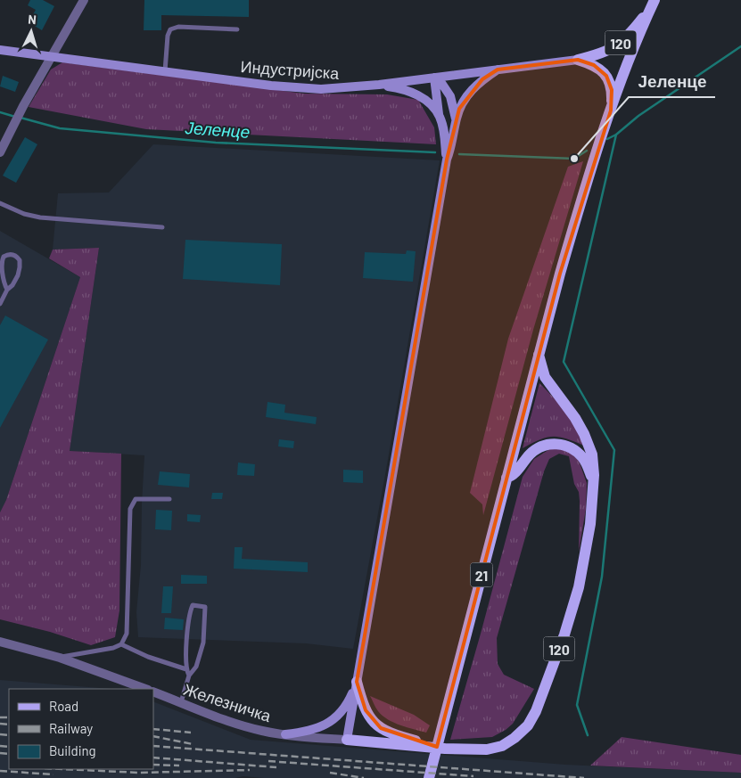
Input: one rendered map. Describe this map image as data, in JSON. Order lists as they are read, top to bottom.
{
  "streets": {
    "main road": ["120", "Индустријска", "21"],
    "street": ["Железничка"]
  },
  "crossings": [
    ["120", "Индустријска"],
    ["120", "21"],
    ["120", "Железничка"]
  ],
  "water": ["Јеленце"],
  "places": ["Јеленце"],
  "legend": ["Road", "Railway", "Building"],
  "north": "top"
}
